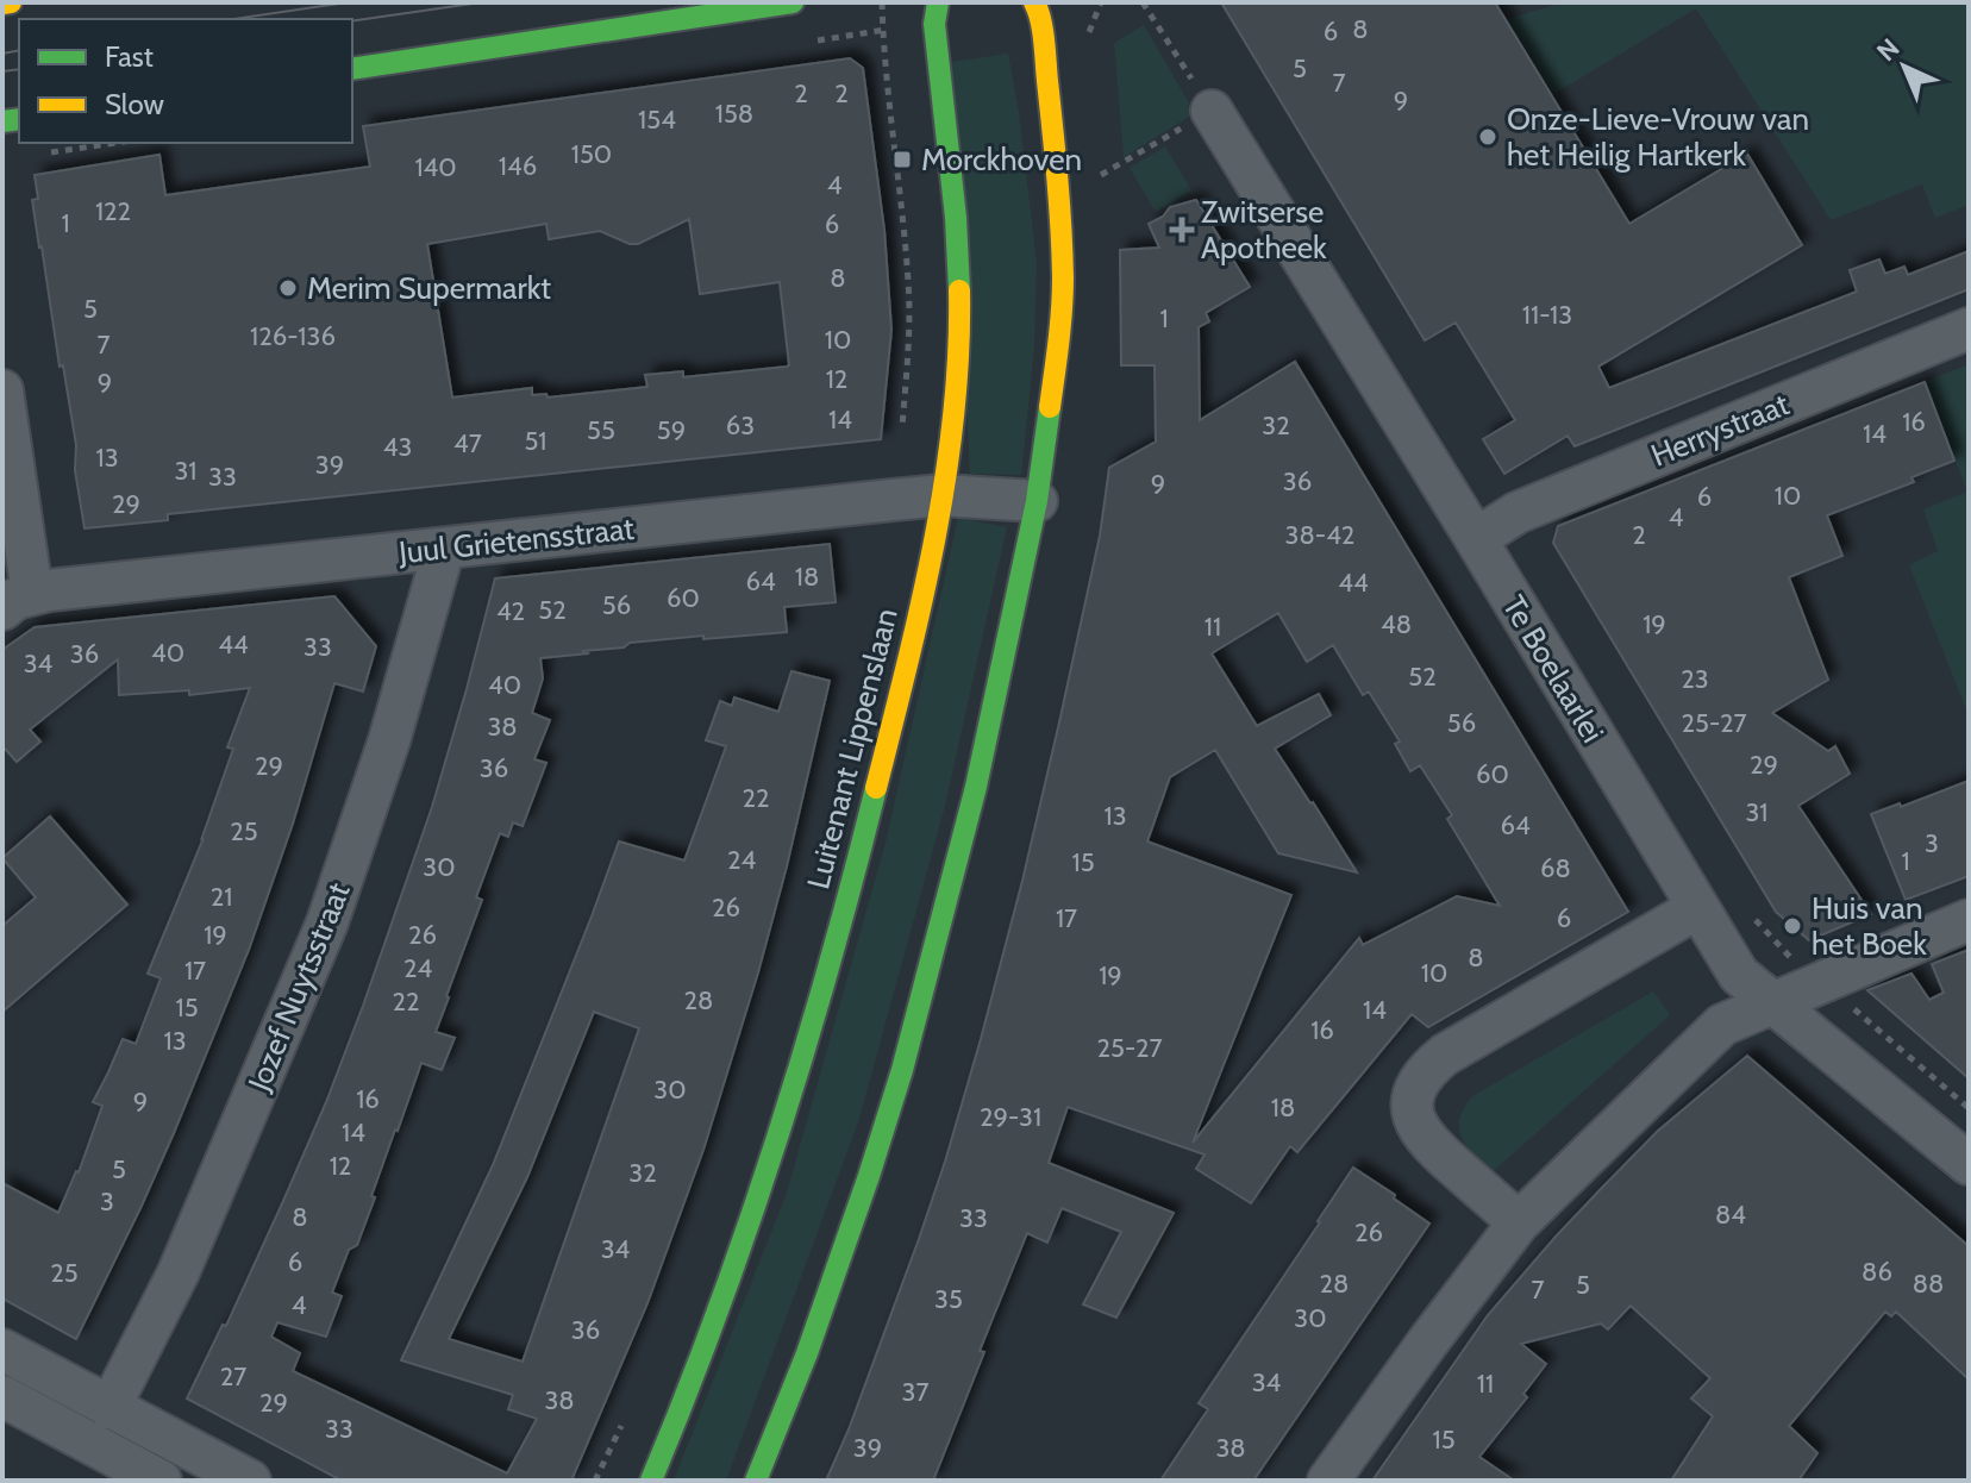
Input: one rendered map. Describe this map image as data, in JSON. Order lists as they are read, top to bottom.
{
  "streets": {
    "main road": ["Luitenant Lippenslaan"],
    "street": [
      "Herrystraat",
      "Juul Grietensstraat",
      "Te Boelaarlei",
      "Jozef Nuytsstraat"
    ]
  },
  "crossings": [
    ["Herrystraat", "Te Boelaarlei"],
    ["Juul Grietensstraat", "Luitenant Lippenslaan"],
    ["Juul Grietensstraat", "Jozef Nuytsstraat"]
  ],
  "places": {
    "other": ["Onze-Lieve-Vrouw van het Heilig Hartkerk", "Merim Supermarkt", "Huis van het Boek"],
    "transit": ["Morckhoven"],
    "health": ["Zwitserse Apotheek"]
  },
  "house_numbers": [
    "8",
    "6",
    "5",
    "7",
    "2",
    "2",
    "9",
    "158",
    "154",
    "150",
    "146",
    "140",
    "4",
    "122",
    "1",
    "6",
    "8",
    "5",
    "11-13",
    "1",
    "126-136",
    "10",
    "7",
    "12",
    "9",
    "14",
    "16",
    "63",
    "32",
    "55",
    "59",
    "14",
    "51",
    "47",
    "43",
    "13",
    "39",
    "31",
    "33",
    "36",
    "9",
    "10",
    "6",
    "29",
    "4",
    "38-42",
    "2",
    "18",
    "64",
    "44",
    "60",
    "56",
    "52",
    "42",
    "48",
    "19",
    "11",
    "44",
    "33",
    "40",
    "36",
    "34",
    "52",
    "23",
    "40",
    "56",
    "25-27",
    "38",
    "29",
    "29",
    "36",
    "60",
    "22",
    "31",
    "13",
    "64",
    "25",
    "3",
    "24",
    "1",
    "15",
    "30",
    "68",
    "21",
    "26",
    "17",
    "6",
    "19",
    "26",
    "8",
    "24",
    "17",
    "10",
    "19",
    "28",
    "22",
    "15",
    "14",
    "16",
    "13",
    "25-27",
    "30",
    "16",
    "9",
    "18",
    "29-31",
    "14",
    "12",
    "5",
    "32",
    "3",
    "84",
    "8",
    "33",
    "26",
    "34",
    "6",
    "86",
    "25",
    "28",
    "88",
    "5",
    "7",
    "35",
    "4",
    "30",
    "36",
    "27",
    "34",
    "11",
    "37",
    "38",
    "29",
    "33",
    "15",
    "39",
    "38"
  ],
  "legend": ["Fast", "Slow"],
  "north": "top left"
}
